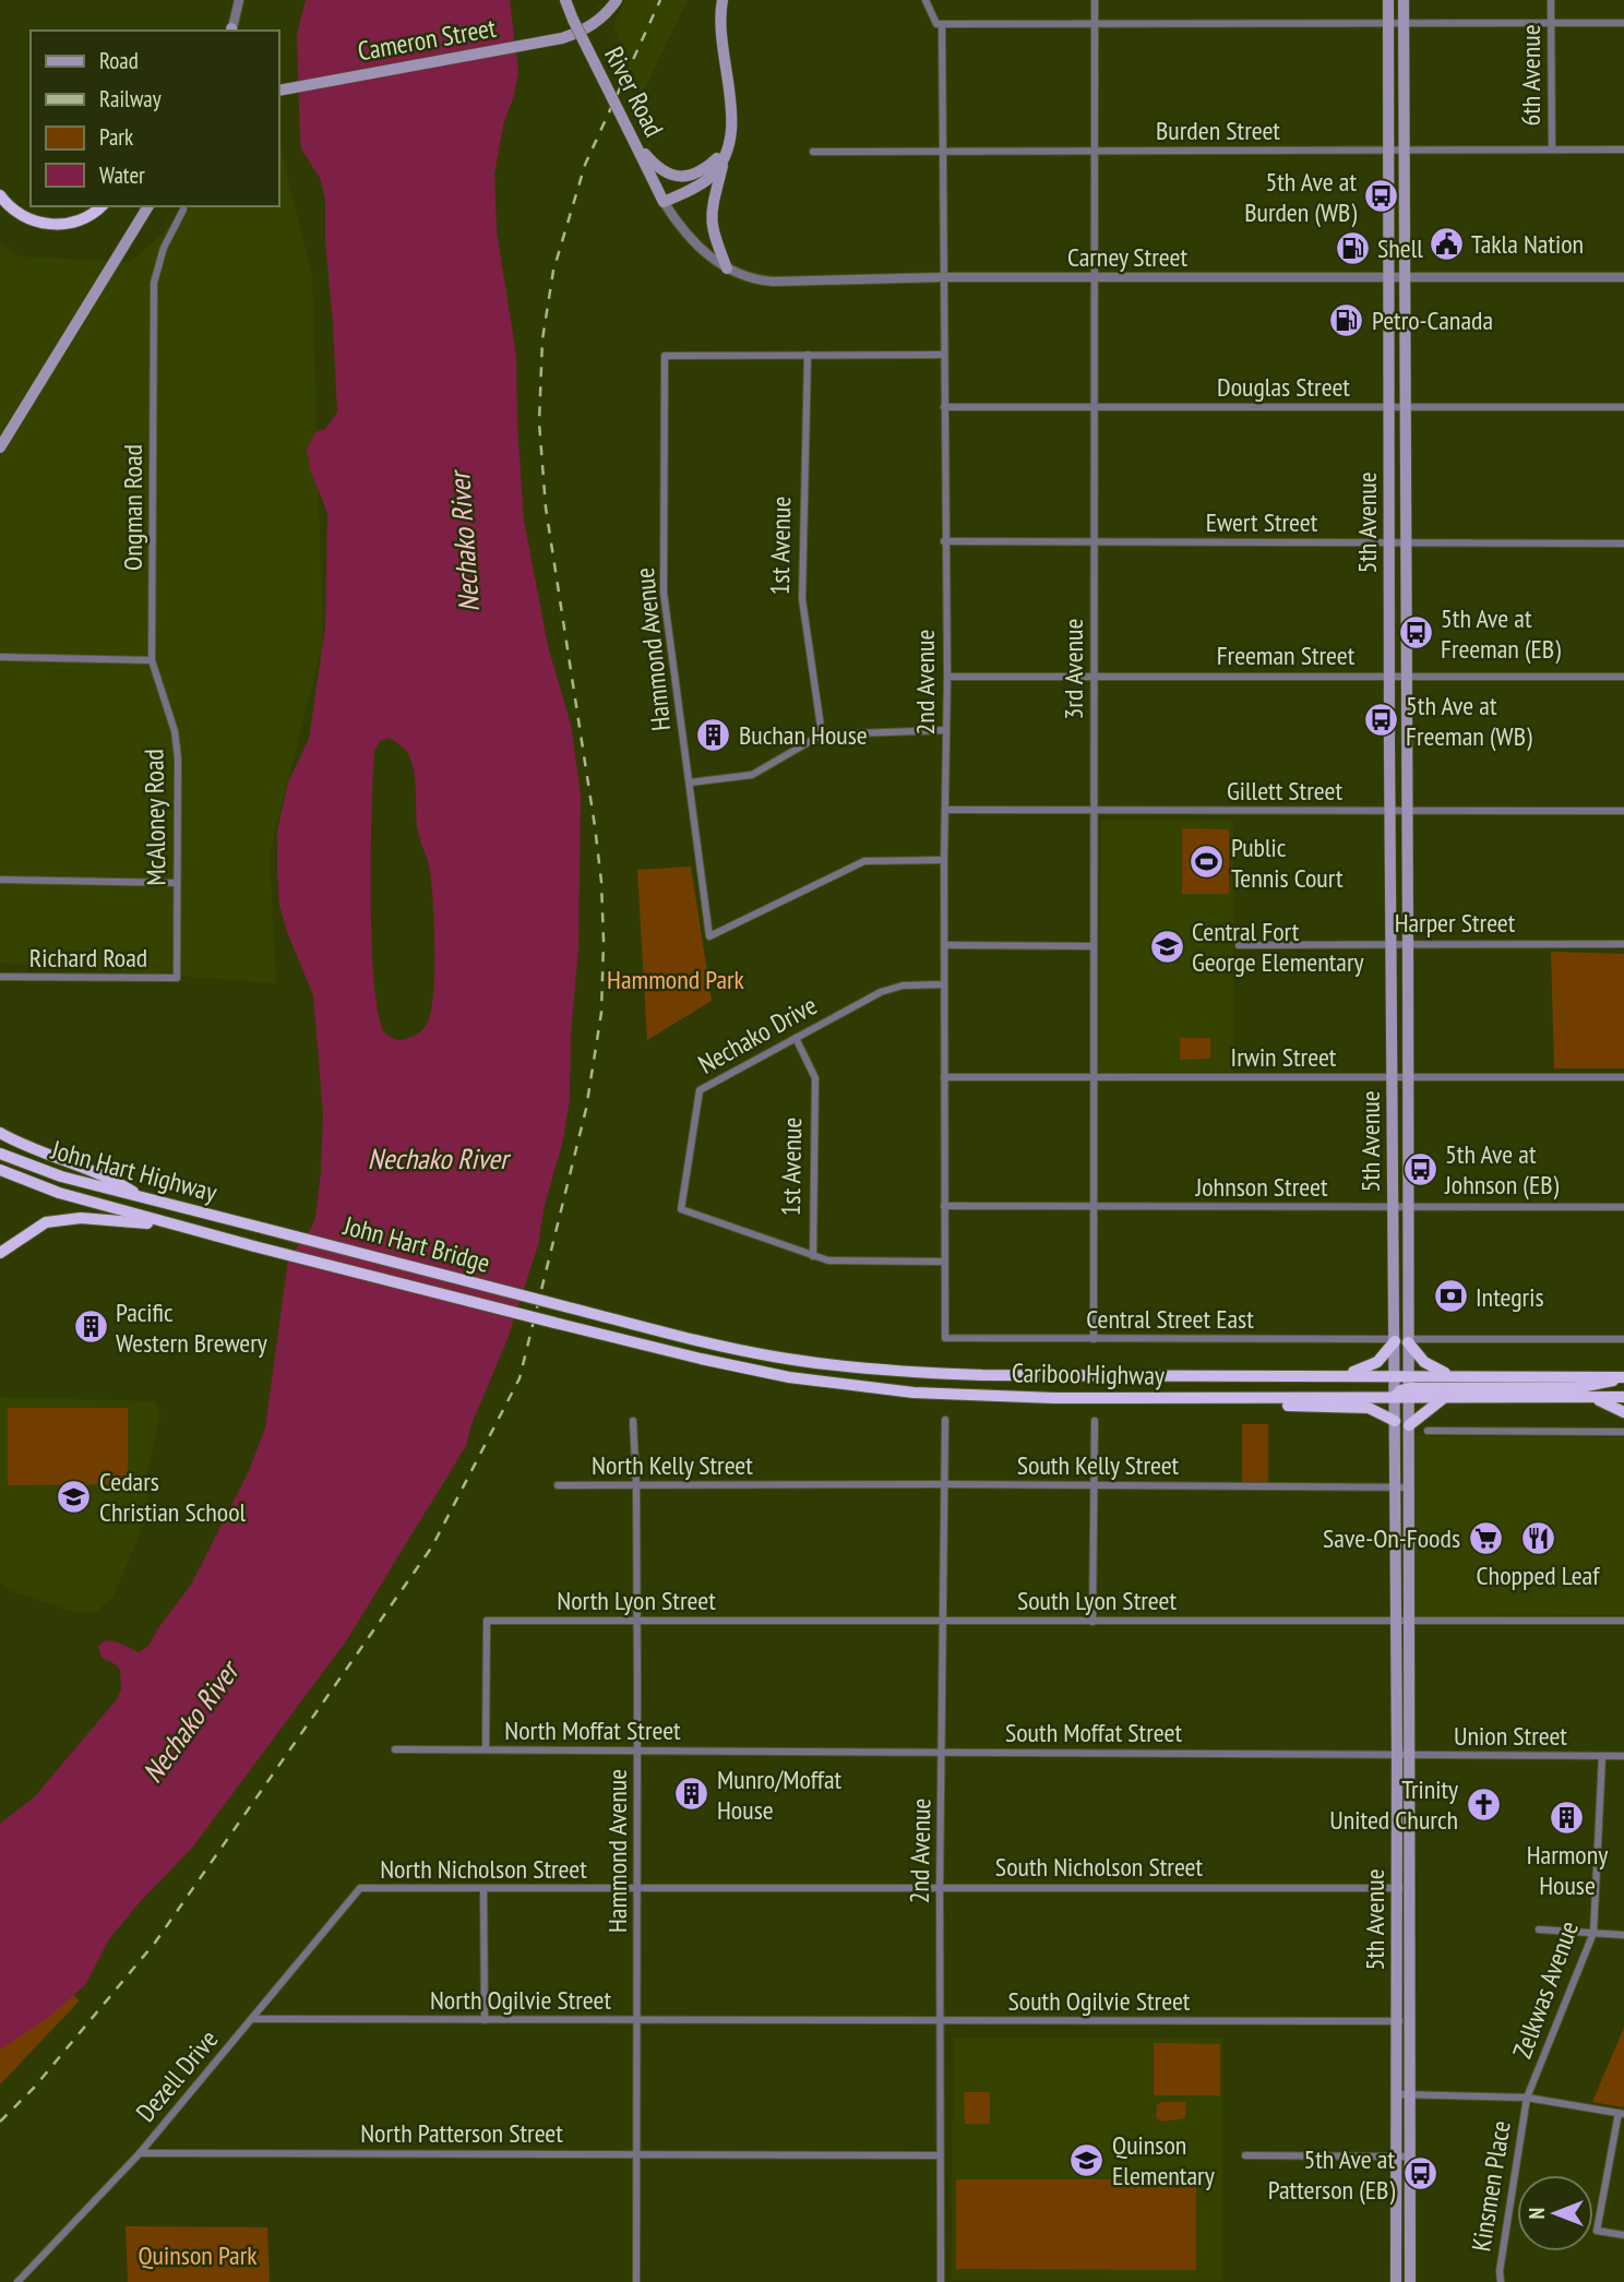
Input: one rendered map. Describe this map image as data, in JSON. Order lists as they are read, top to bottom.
{
  "streets": {
    "highway": ["John Hart Highway", "John Hart Bridge", "Cariboo Highway"],
    "main road": ["Cameron Street", "River Road", "5th Avenue"],
    "street": [
      "6th Avenue",
      "Burden Street",
      "Carney Street",
      "Douglas Street",
      "Ongman Road",
      "Ewert Street",
      "1st Avenue",
      "Hammond Avenue",
      "Freeman Street",
      "3rd Avenue",
      "2nd Avenue",
      "Gillett Street",
      "McAloney Road",
      "Harper Street",
      "Richard Road",
      "Nechako Drive",
      "Irwin Street",
      "Johnson Street",
      "Central Street East",
      "North Kelly Street",
      "South Kelly Street",
      "North Lyon Street",
      "South Lyon Street",
      "North Moffat Street",
      "South Moffat Street",
      "Union Street",
      "South Nicholson Street",
      "North Nicholson Street",
      "Zelkwas Avenue",
      "North Ogilvie Street",
      "South Ogilvie Street",
      "Dezell Drive",
      "North Patterson Street",
      "Kinsmen Place"
    ]
  },
  "crossings": [
    ["6th Avenue", "Burden Street"],
    ["River Road", "Carney Street"],
    ["Burden Street", "5th Avenue"],
    ["Burden Street", "3rd Avenue"],
    ["Burden Street", "2nd Avenue"],
    ["Carney Street", "5th Avenue"],
    ["Carney Street", "3rd Avenue"],
    ["Carney Street", "2nd Avenue"],
    ["Douglas Street", "5th Avenue"],
    ["Douglas Street", "3rd Avenue"],
    ["Douglas Street", "2nd Avenue"],
    ["Ongman Road", "McAloney Road"],
    ["Ewert Street", "5th Avenue"],
    ["Ewert Street", "3rd Avenue"],
    ["Ewert Street", "2nd Avenue"],
    ["5th Avenue", "Freeman Street"],
    ["5th Avenue", "Gillett Street"],
    ["5th Avenue", "Harper Street"],
    ["5th Avenue", "Irwin Street"],
    ["5th Avenue", "Johnson Street"],
    ["5th Avenue", "Central Street East"],
    ["5th Avenue", "Cariboo Highway"],
    ["5th Avenue", "South Kelly Street"],
    ["5th Avenue", "South Lyon Street"],
    ["5th Avenue", "South Moffat Street"],
    ["5th Avenue", "Union Street"],
    ["5th Avenue", "South Nicholson Street"],
    ["5th Avenue", "South Ogilvie Street"],
    ["1st Avenue", "Hammond Avenue"],
    ["1st Avenue", "Nechako Drive"],
    ["Hammond Avenue", "2nd Avenue"],
    ["Hammond Avenue", "North Kelly Street"],
    ["Hammond Avenue", "North Lyon Street"],
    ["Hammond Avenue", "North Moffat Street"],
    ["Hammond Avenue", "North Nicholson Street"],
    ["Hammond Avenue", "North Ogilvie Street"],
    ["Hammond Avenue", "North Patterson Street"],
    ["Freeman Street", "3rd Avenue"],
    ["Freeman Street", "2nd Avenue"],
    ["3rd Avenue", "Gillett Street"],
    ["3rd Avenue", "Irwin Street"],
    ["3rd Avenue", "Johnson Street"],
    ["3rd Avenue", "Central Street East"],
    ["2nd Avenue", "Gillett Street"],
    ["2nd Avenue", "Nechako Drive"],
    ["2nd Avenue", "Irwin Street"],
    ["2nd Avenue", "Johnson Street"],
    ["2nd Avenue", "Central Street East"],
    ["2nd Avenue", "South Kelly Street"],
    ["2nd Avenue", "South Lyon Street"],
    ["2nd Avenue", "South Moffat Street"],
    ["2nd Avenue", "South Nicholson Street"],
    ["2nd Avenue", "South Ogilvie Street"],
    ["2nd Avenue", "North Patterson Street"],
    ["McAloney Road", "Richard Road"],
    ["John Hart Highway", "John Hart Bridge"],
    ["John Hart Bridge", "Cariboo Highway"],
    ["North Kelly Street", "South Kelly Street"],
    ["North Lyon Street", "South Lyon Street"],
    ["North Lyon Street", "North Moffat Street"],
    ["North Moffat Street", "South Moffat Street"],
    ["South Moffat Street", "Union Street"],
    ["Union Street", "Zelkwas Avenue"],
    ["South Nicholson Street", "North Nicholson Street"],
    ["North Nicholson Street", "Dezell Drive"],
    ["Zelkwas Avenue", "Kinsmen Place"],
    ["North Ogilvie Street", "South Ogilvie Street"],
    ["North Ogilvie Street", "Dezell Drive"],
    ["Dezell Drive", "North Patterson Street"]
  ],
  "water": ["Nechako River"],
  "parks": ["Hammond Park", "Quinson Park"],
  "places": {
    "bus stop": [
      "5th Ave at Burden (WB)",
      "5th Ave at Freeman (EB)",
      "5th Ave at Freeman (WB)",
      "5th Ave at Johnson (EB)",
      "5th Ave at Patterson (EB)"
    ],
    "public building": ["Takla Nation"],
    "fuel station": ["Shell", "Petro-Canada"],
    "building": [
      "Buchan House",
      "Pacific Western Brewery",
      "Munro/Moffat House",
      "Harmony House"
    ],
    "sports": ["Public Tennis Court"],
    "school or university": ["Central Fort George Elementary", "Cedars Christian School", "Quinson Elementary"],
    "bank": ["Integris"],
    "supermarket": ["Save-On-Foods"],
    "restaurant": ["Chopped Leaf"],
    "church": ["Trinity United Church"]
  },
  "legend": [
    "Road",
    "Railway",
    "Park",
    "Water"
  ],
  "north": "left"
}
